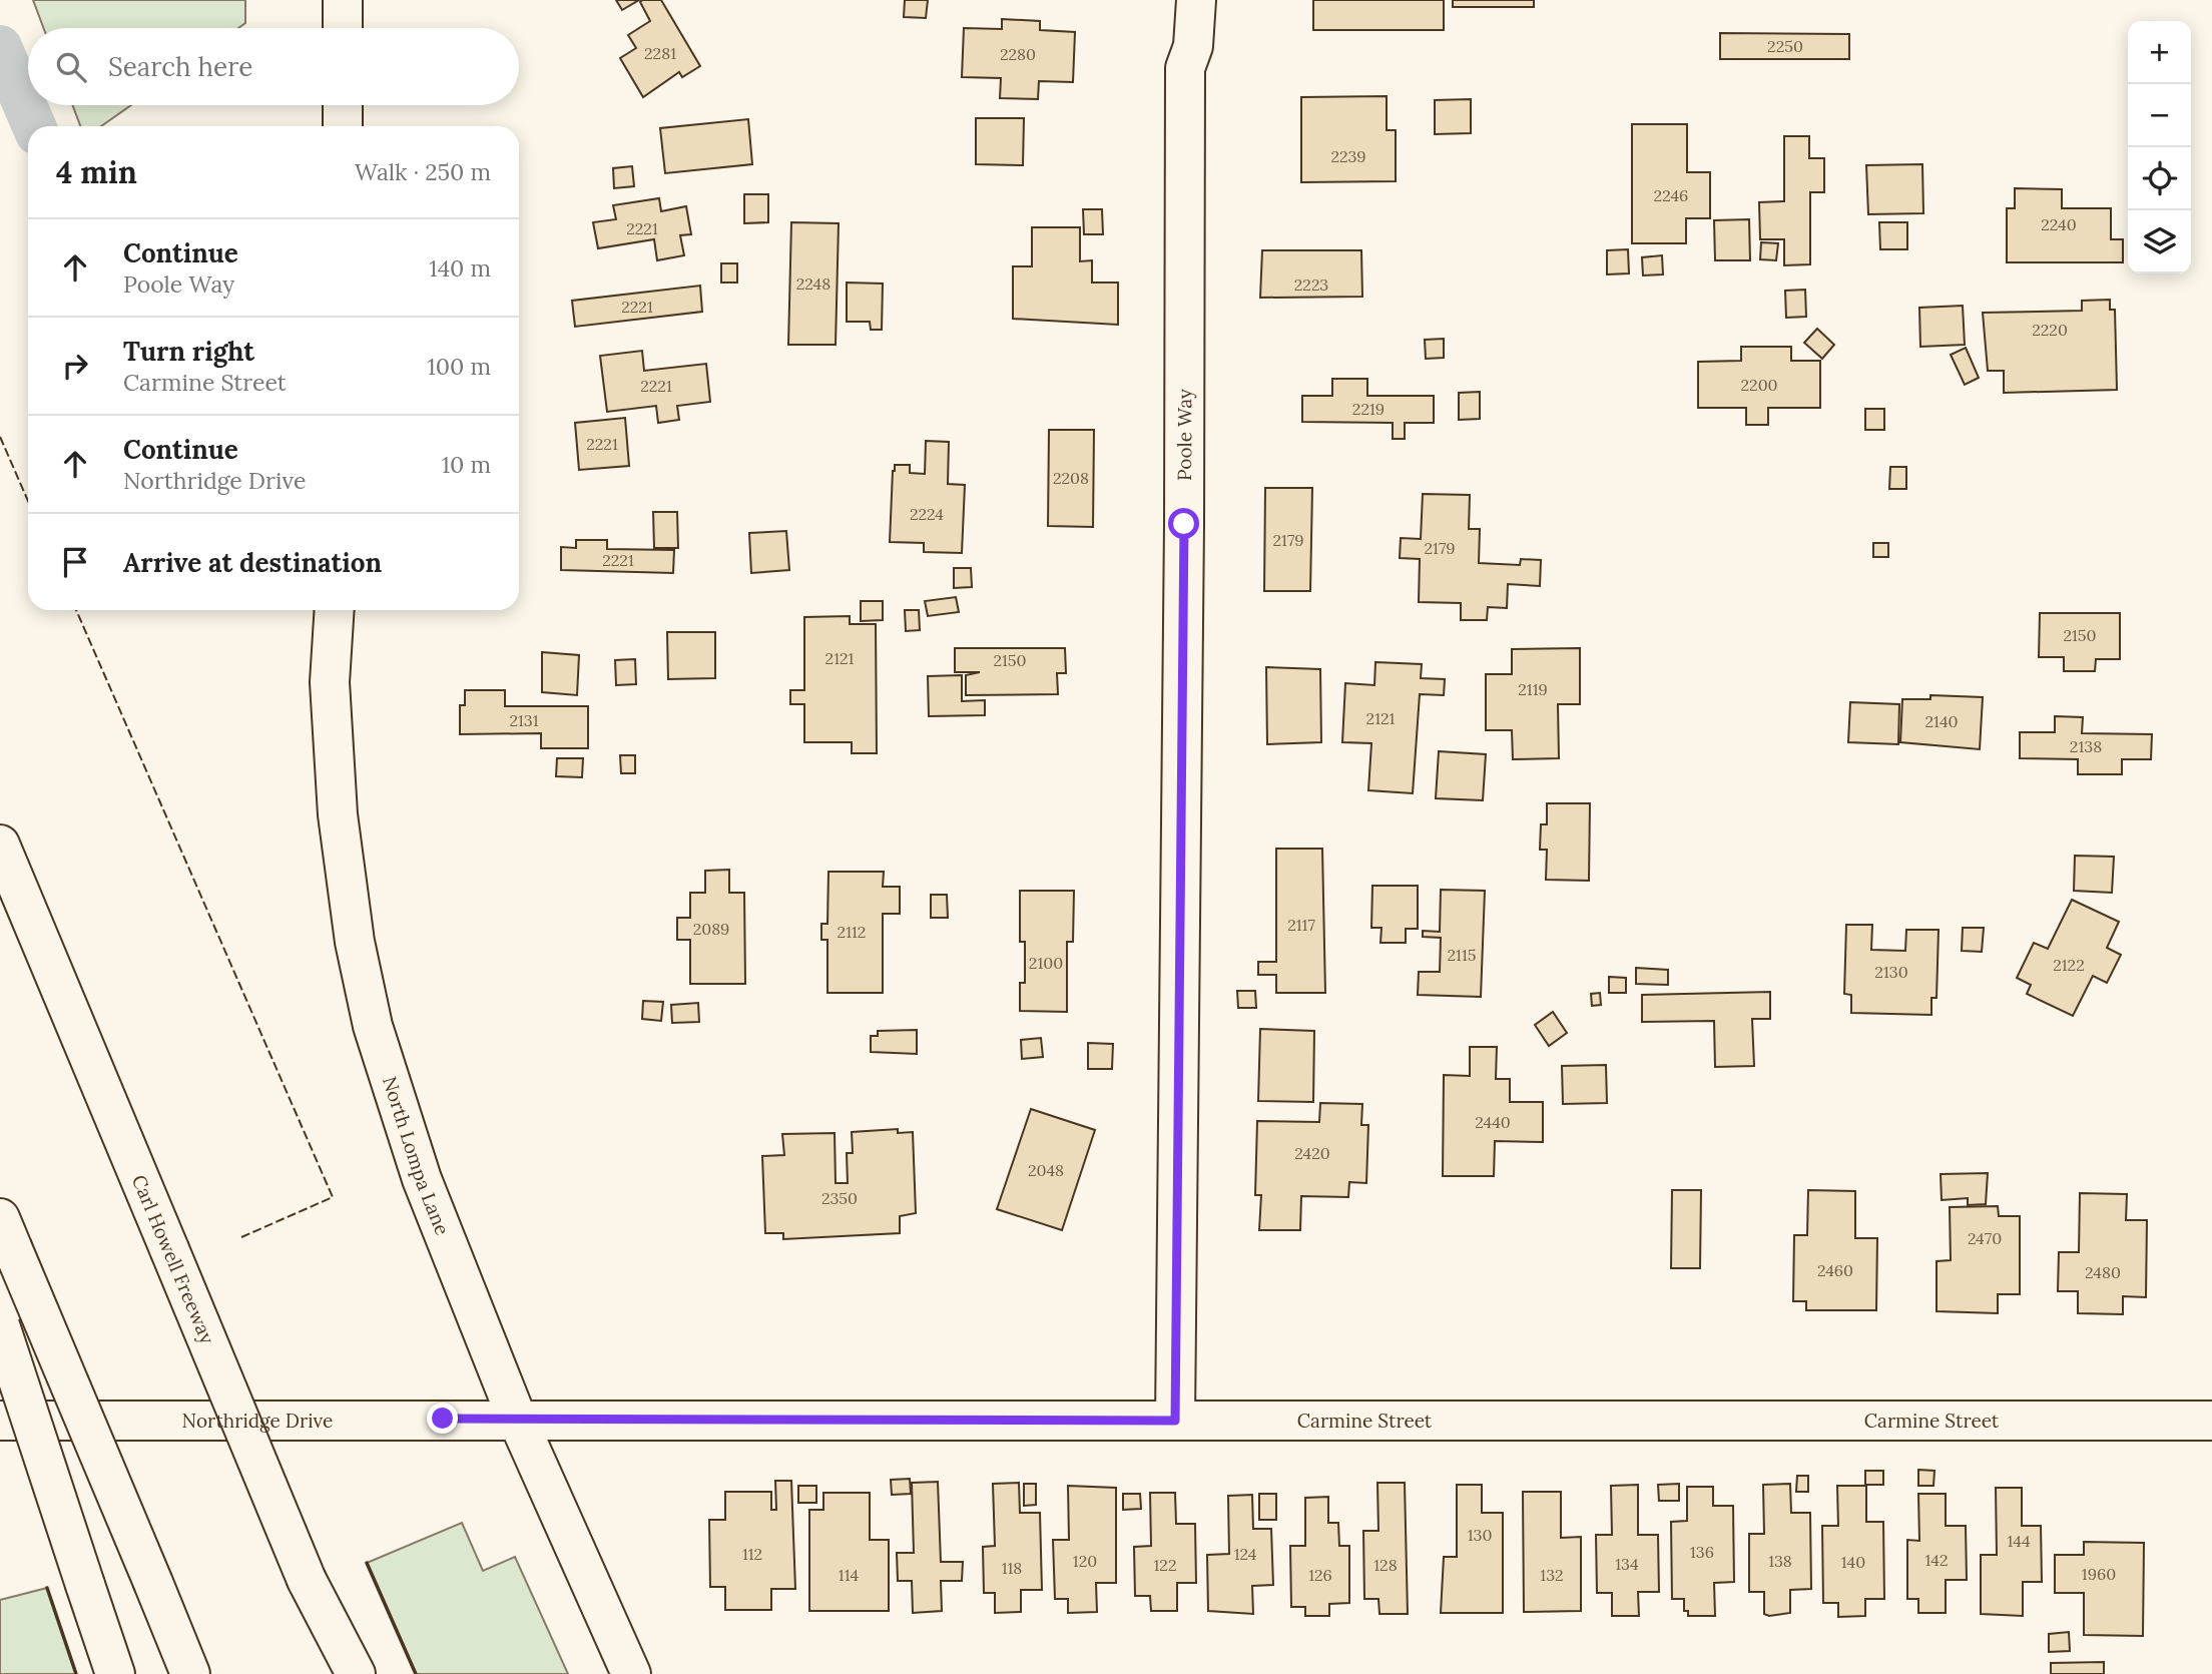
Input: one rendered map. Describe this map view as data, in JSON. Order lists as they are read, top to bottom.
{
  "streets": {
    "main road": [
      "Poole Way",
      "North Lompa Lane",
      "Carl Howell Freeway",
      "Northridge Drive",
      "Carmine Street"
    ]
  },
  "crossings": [
    ["Poole Way", "Carmine Street"],
    ["North Lompa Lane", "Northridge Drive"],
    ["North Lompa Lane", "Carmine Street"],
    ["Northridge Drive", "Carmine Street"]
  ],
  "house_numbers": [
    "2250",
    "2281",
    "2280",
    "2239",
    "2246",
    "2240",
    "2221",
    "2248",
    "2223",
    "2221",
    "2220",
    "2200",
    "2221",
    "2219",
    "2221",
    "2208",
    "2224",
    "2179",
    "2179",
    "2221",
    "2150",
    "2121",
    "2150",
    "2119",
    "2121",
    "2131",
    "2140",
    "2138",
    "2117",
    "2089",
    "2112",
    "2115",
    "2100",
    "2122",
    "2130",
    "2440",
    "2420",
    "2048",
    "2350",
    "2470",
    "2460",
    "2480",
    "130",
    "144",
    "136",
    "112",
    "124",
    "142",
    "120",
    "138",
    "140",
    "134",
    "122",
    "128",
    "118",
    "1960",
    "114",
    "126",
    "132"
  ],
  "page": {
    "map_buttons": ["+", "−"],
    "search": "Search here",
    "heading": ["4 min", "Walk · 250 m"],
    "list": [
      ["Continue", "Poole Way", "140 m"],
      ["Turn right", "Carmine Street", "100 m"],
      ["Continue", "Northridge Drive", "10 m"],
      "Arrive at destination"
    ]
  }
}
